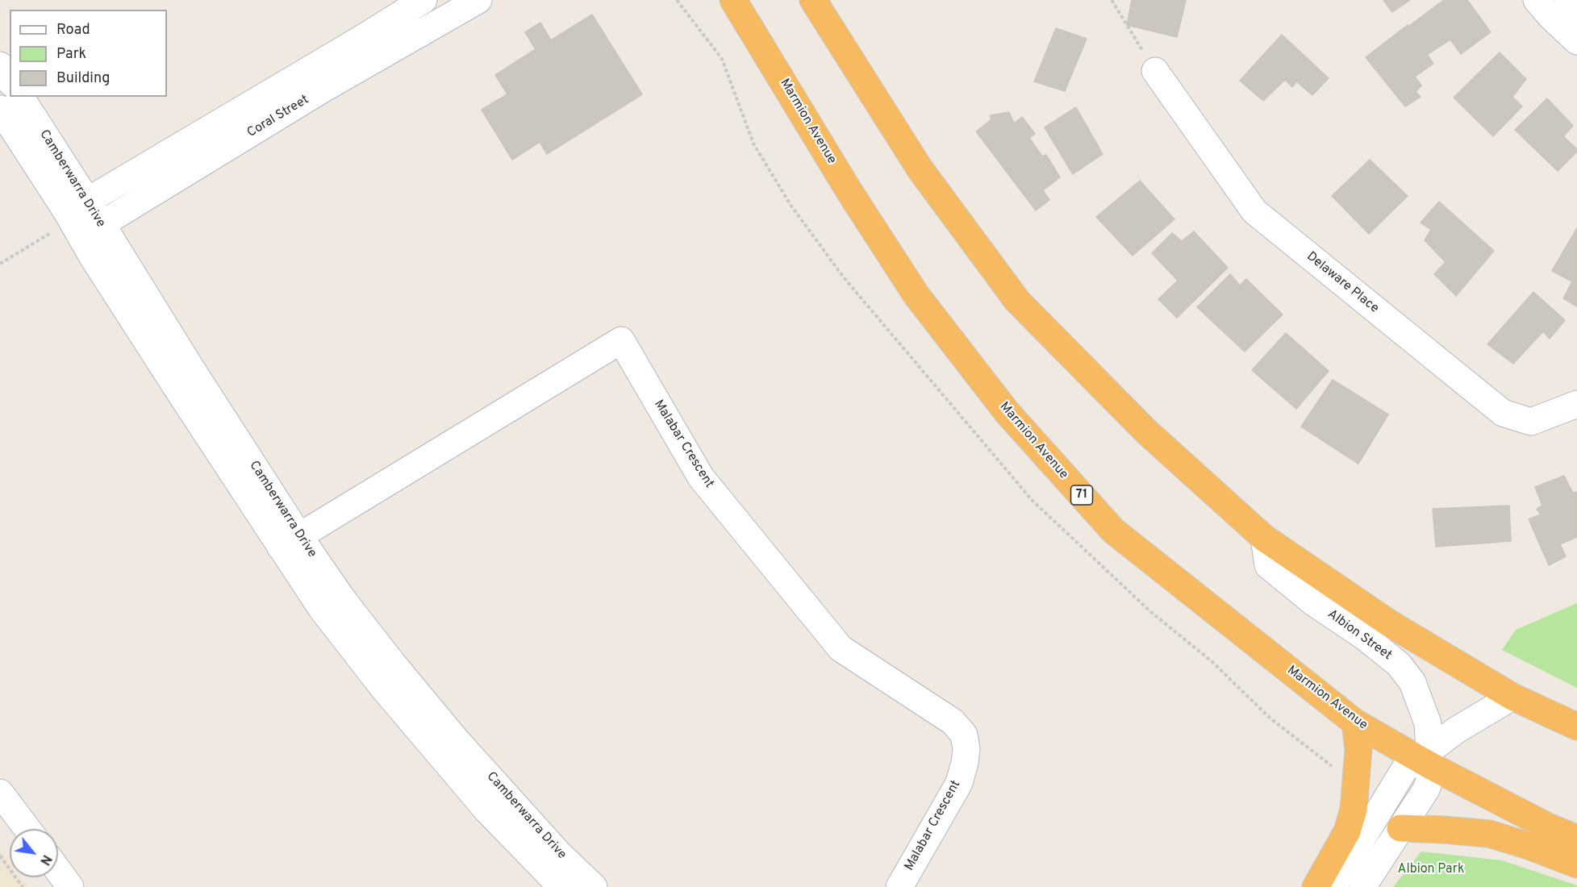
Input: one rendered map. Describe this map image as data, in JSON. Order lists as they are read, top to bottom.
{
  "streets": {
    "highway": ["Marmion Avenue", "71"],
    "street": [
      "Coral Street",
      "Camberwarra Drive",
      "Delaware Place",
      "Malabar Crescent",
      "Albion Street"
    ]
  },
  "crossings": [
    ["Coral Street", "Camberwarra Drive"],
    ["Marmion Avenue", "Albion Street"],
    ["Camberwarra Drive", "Malabar Crescent"]
  ],
  "parks": ["Albion Park"],
  "legend": ["Road", "Park", "Building"],
  "north": "bottom right"
}
